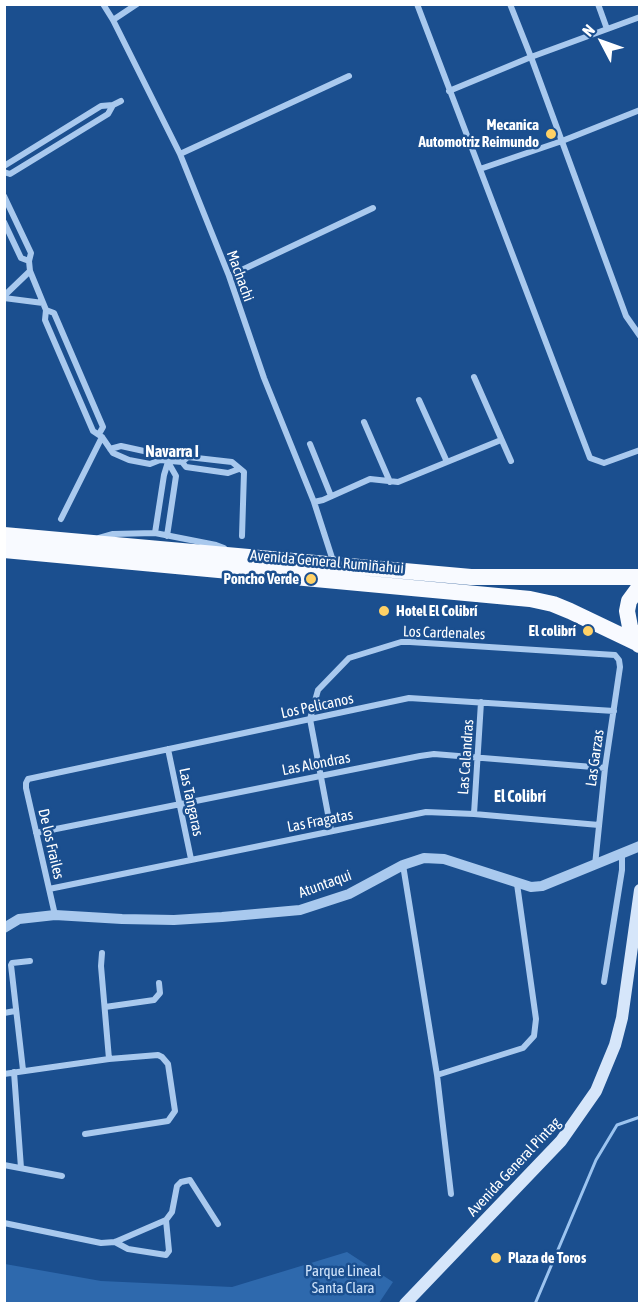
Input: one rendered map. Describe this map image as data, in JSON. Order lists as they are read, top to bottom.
{
  "streets": {
    "highway": ["Avenida General Rumiñahui"],
    "main road": ["Avenida General Pintag"],
    "street": [
      "Machachi",
      "Los Cardenales",
      "Los Pelicanos",
      "Las Calandras",
      "Las Garzas",
      "Las Alondras",
      "Las Tangaras",
      "Las Fragatas",
      "De los Frailes",
      "Atuntaqui"
    ]
  },
  "crossings": [
    ["Machachi", "Avenida General Rumiñahui"],
    ["Los Cardenales", "Los Pelicanos"],
    ["Los Cardenales", "Las Garzas"],
    ["Los Pelicanos", "Las Calandras"],
    ["Los Pelicanos", "Las Garzas"],
    ["Los Pelicanos", "Las Tangaras"],
    ["Los Pelicanos", "De los Frailes"],
    ["Las Calandras", "Las Alondras"],
    ["Las Calandras", "Las Fragatas"],
    ["Las Garzas", "Las Alondras"],
    ["Las Garzas", "Las Fragatas"],
    ["Las Garzas", "Atuntaqui"],
    ["Las Alondras", "Las Tangaras"],
    ["Las Alondras", "De los Frailes"],
    ["Las Tangaras", "Las Fragatas"],
    ["Las Fragatas", "De los Frailes"],
    ["De los Frailes", "Atuntaqui"]
  ],
  "districts": ["Navarra I", "El Colibrí"],
  "parks": ["Parque Lineal Santa Clara"],
  "places": [
    "Mecanica Automotriz Reimundo",
    "Poncho Verde",
    "Hotel El Colibrí",
    "El colibrí",
    "Plaza de Toros"
  ],
  "north": "top left"
}
